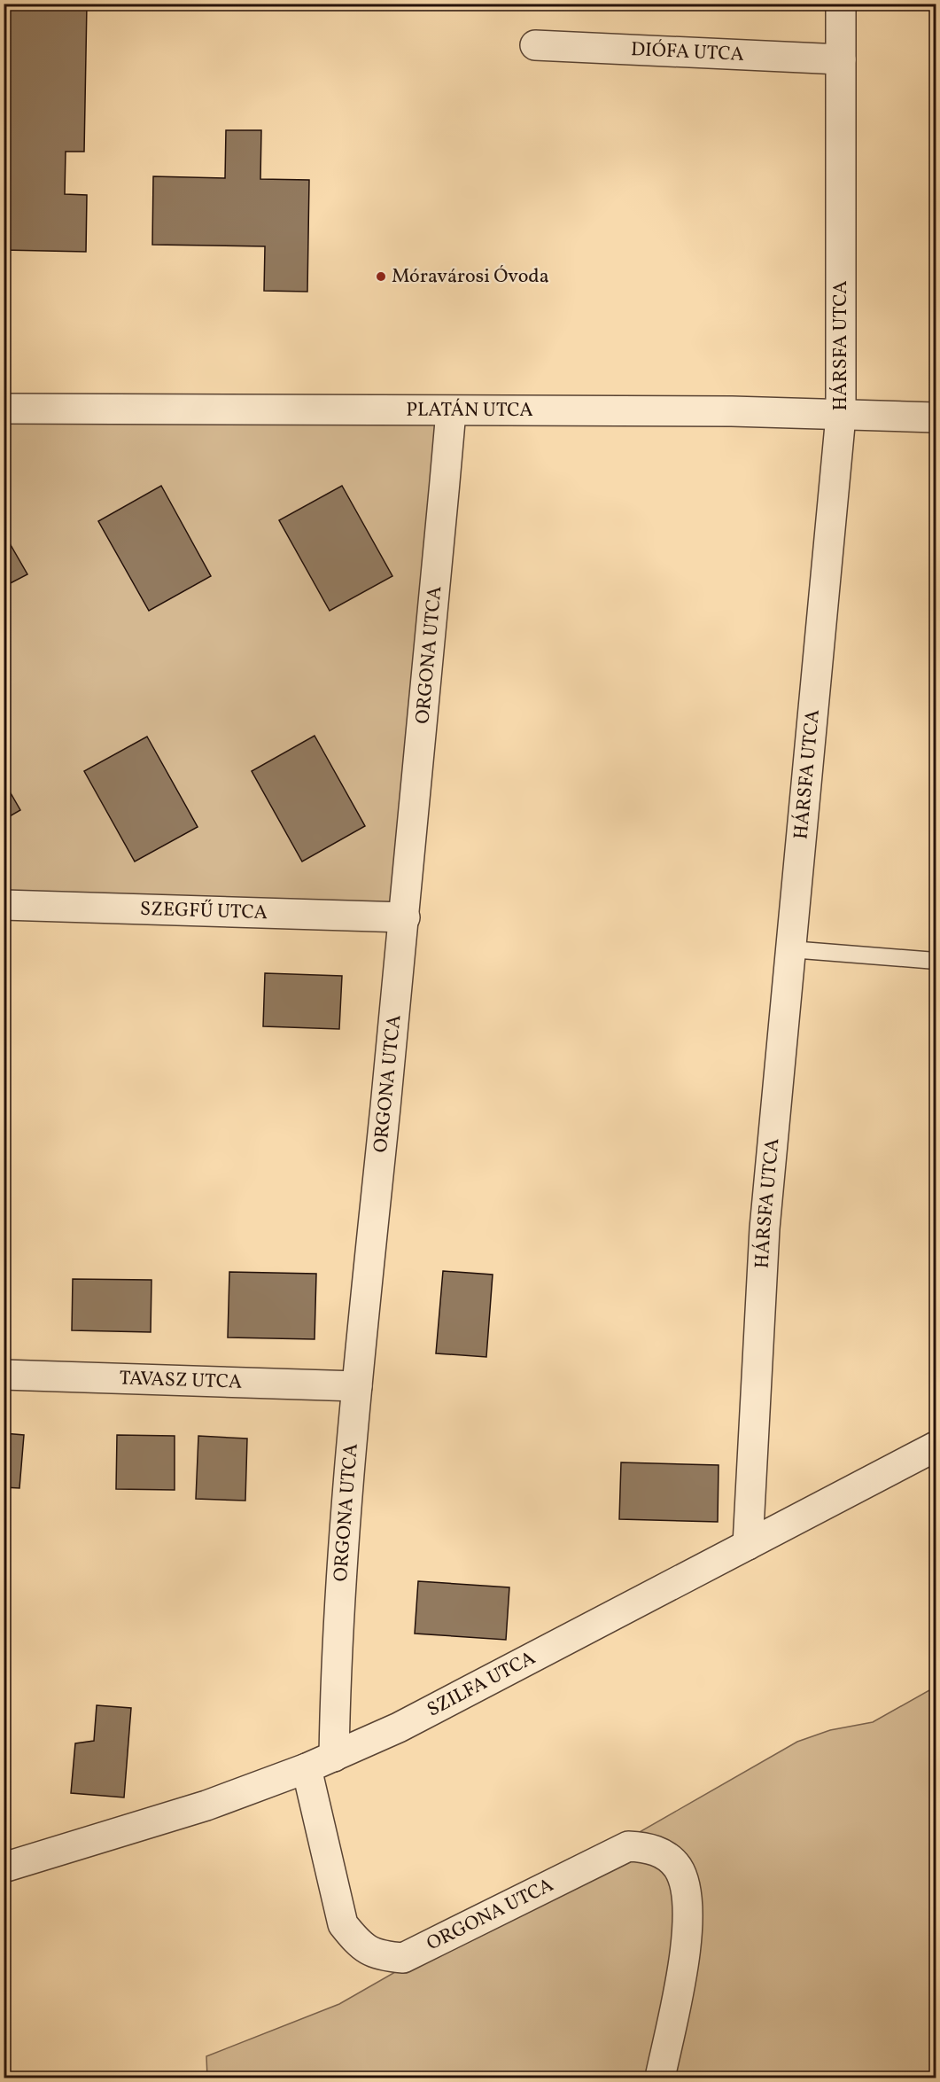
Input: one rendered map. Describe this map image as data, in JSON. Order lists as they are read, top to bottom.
{
  "streets": {
    "street": [
      "DIÓFA UTCA",
      "HÁRSFA UTCA",
      "PLATÁN UTCA",
      "ORGONA UTCA",
      "SZEGFŰ UTCA",
      "TAVASZ UTCA",
      "SZILFA UTCA"
    ]
  },
  "crossings": [
    ["DIÓFA UTCA", "HÁRSFA UTCA"],
    ["HÁRSFA UTCA", "PLATÁN UTCA"],
    ["HÁRSFA UTCA", "SZILFA UTCA"],
    ["PLATÁN UTCA", "ORGONA UTCA"],
    ["ORGONA UTCA", "SZEGFŰ UTCA"],
    ["ORGONA UTCA", "TAVASZ UTCA"],
    ["ORGONA UTCA", "SZILFA UTCA"]
  ],
  "places": ["Móravárosi Óvoda"]
}
